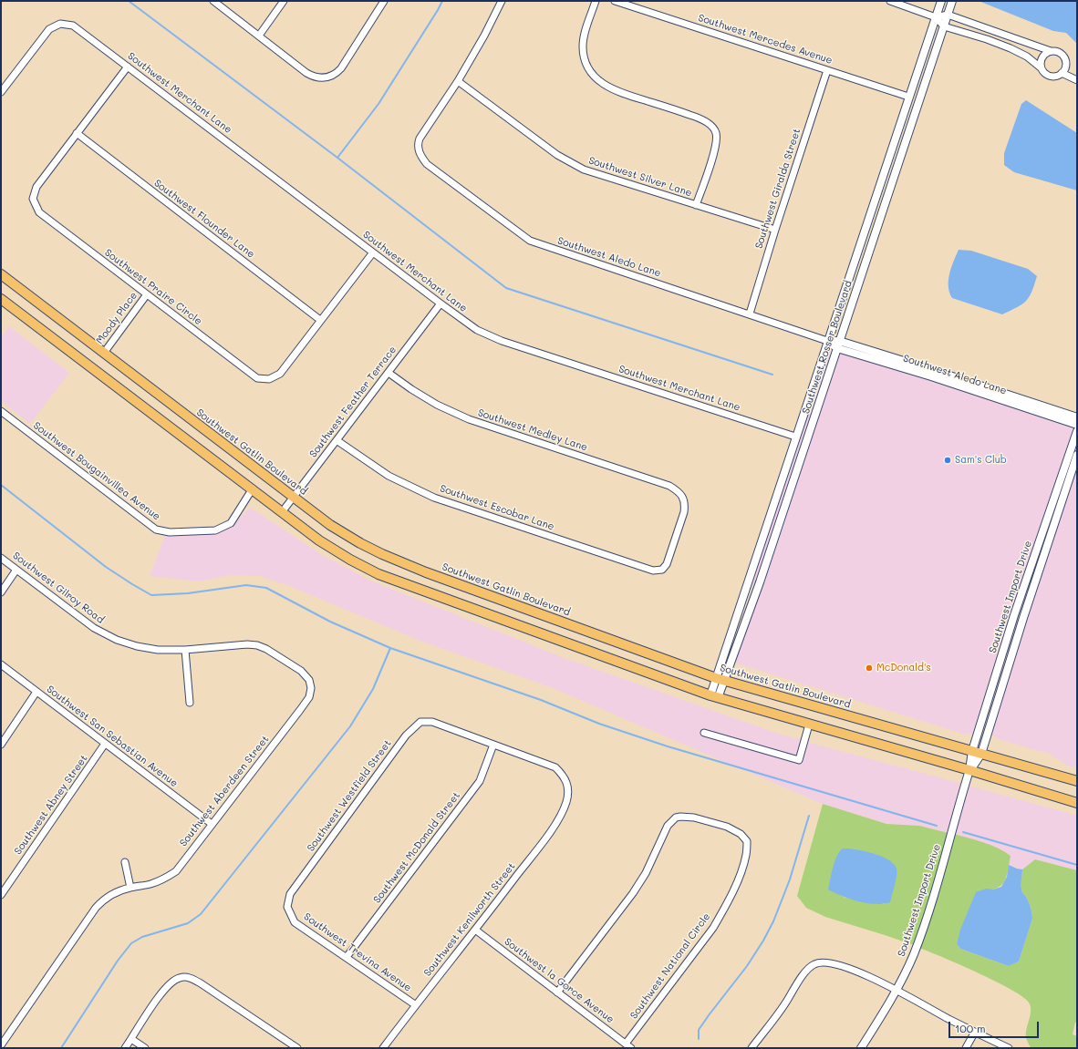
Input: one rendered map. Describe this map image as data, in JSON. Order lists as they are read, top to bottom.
{
  "streets": {
    "main road": ["Southwest Gatlin Boulevard"],
    "street": [
      "Southwest Mercedes Avenue",
      "Southwest Merchant Lane",
      "Southwest Silver Lane",
      "Southwest Giralda Street",
      "Southwest Flounder Lane",
      "Southwest Aledo Lane",
      "Southwest Praire Circle",
      "Moody Place",
      "Southwest Rosser Boulevard",
      "Southwest Feather Terrace",
      "Southwest Medley Lane",
      "Southwest Bougainvillea Avenue",
      "Southwest Escobar Lane",
      "Southwest Gilroy Road",
      "Southwest Import Drive",
      "Southwest San Sebastian Avenue",
      "Southwest Aberdeen Street",
      "Southwest Westfield Street",
      "Southwest Abney Street",
      "Southwest McDonald Street",
      "Southwest Kenilworth Street",
      "Southwest Trevina Avenue",
      "Southwest National Circle",
      "Southwest la Gorce Avenue"
    ]
  },
  "crossings": [
    ["Southwest Mercedes Avenue", "Southwest Giralda Street"],
    ["Southwest Mercedes Avenue", "Southwest Rosser Boulevard"],
    ["Southwest Merchant Lane", "Southwest Praire Circle"],
    ["Southwest Merchant Lane", "Southwest Rosser Boulevard"],
    ["Southwest Merchant Lane", "Southwest Feather Terrace"],
    ["Southwest Silver Lane", "Southwest Giralda Street"],
    ["Southwest Silver Lane", "Southwest Aledo Lane"],
    ["Southwest Giralda Street", "Southwest Aledo Lane"],
    ["Southwest Flounder Lane", "Southwest Praire Circle"],
    ["Southwest Aledo Lane", "Southwest Rosser Boulevard"],
    ["Southwest Praire Circle", "Moody Place"],
    ["Moody Place", "Southwest Gatlin Boulevard"],
    ["Southwest Rosser Boulevard", "Southwest Gatlin Boulevard"],
    ["Southwest Feather Terrace", "Southwest Medley Lane"],
    ["Southwest Feather Terrace", "Southwest Gatlin Boulevard"],
    ["Southwest Feather Terrace", "Southwest Escobar Lane"],
    ["Southwest Medley Lane", "Southwest Escobar Lane"],
    ["Southwest Gatlin Boulevard", "Southwest Import Drive"],
    ["Southwest Gilroy Road", "Southwest Aberdeen Street"],
    ["Southwest San Sebastian Avenue", "Southwest Aberdeen Street"],
    ["Southwest San Sebastian Avenue", "Southwest Abney Street"],
    ["Southwest Westfield Street", "Southwest McDonald Street"],
    ["Southwest Westfield Street", "Southwest Kenilworth Street"],
    ["Southwest Westfield Street", "Southwest Trevina Avenue"],
    ["Southwest McDonald Street", "Southwest Kenilworth Street"],
    ["Southwest McDonald Street", "Southwest Trevina Avenue"],
    ["Southwest Kenilworth Street", "Southwest Trevina Avenue"],
    ["Southwest Kenilworth Street", "Southwest la Gorce Avenue"],
    ["Southwest National Circle", "Southwest la Gorce Avenue"]
  ],
  "places": ["Sam's Club", "McDonald's"],
  "scale_bar": "100 m"
}
